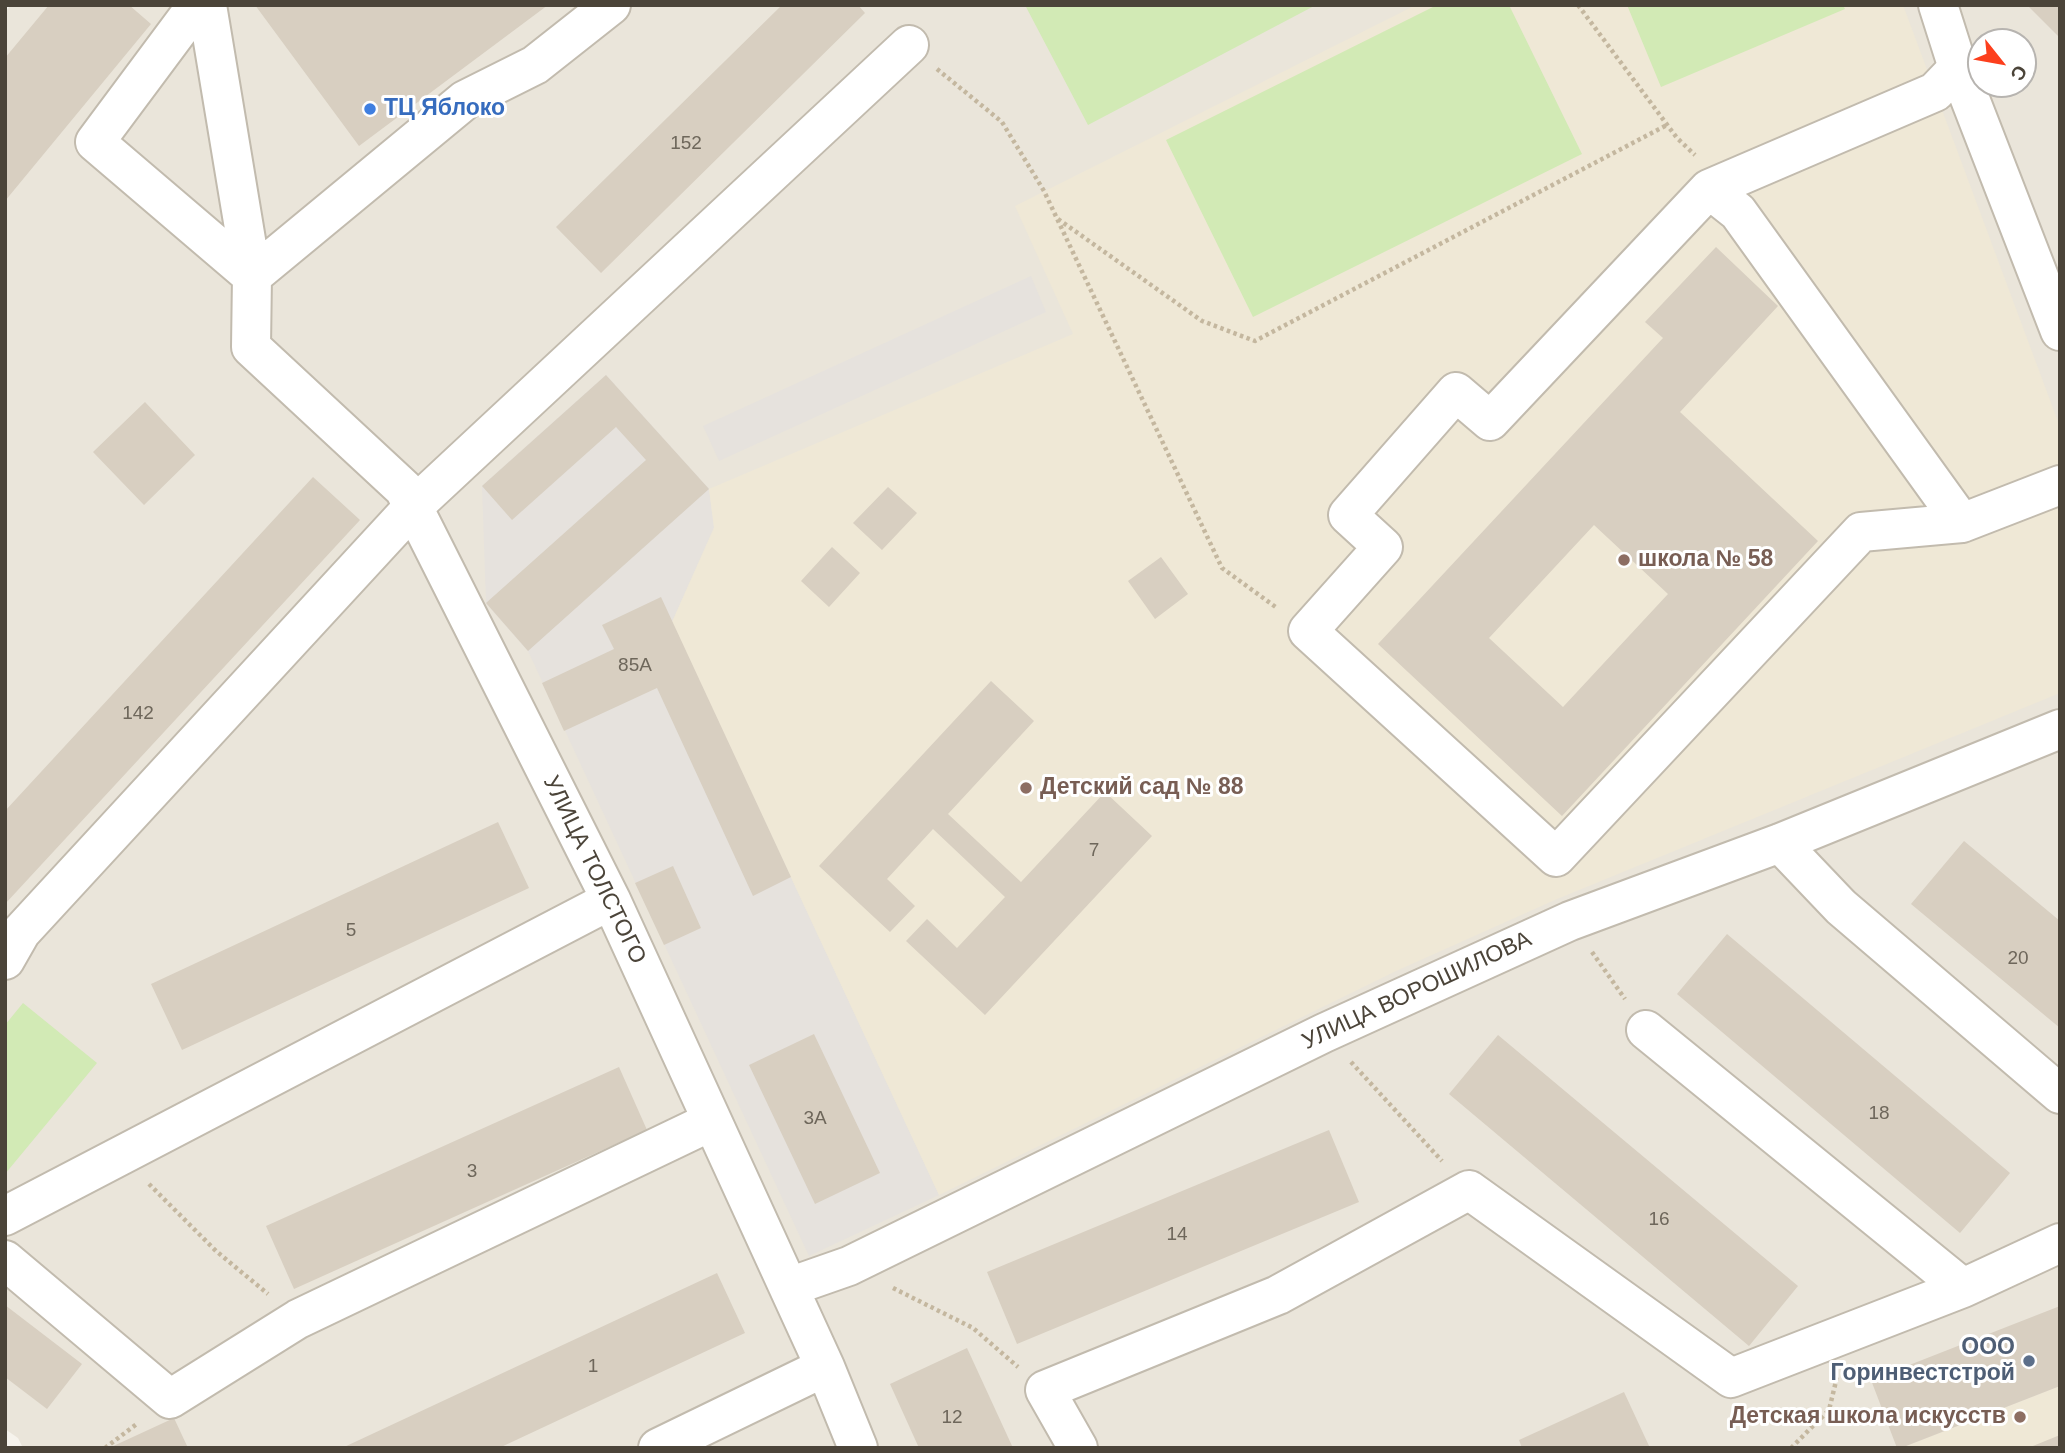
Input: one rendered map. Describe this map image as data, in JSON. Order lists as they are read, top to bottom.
{
  "streets": {
    "street": ["УЛИЦА ТОЛСТОГО", "УЛИЦА ВОРОШИЛОВА"]
  },
  "crossings": [
    ["УЛИЦА ТОЛСТОГО", "УЛИЦА ВОРОШИЛОВА"]
  ],
  "places": [
    "ТЦ Яблоко",
    "школа № 58",
    "Детский сад № 88",
    "ООО Горинвестстрой",
    "Детская школа искусств"
  ],
  "house_numbers": [
    "152",
    "85А",
    "142",
    "7",
    "5",
    "20",
    "18",
    "3А",
    "3",
    "16",
    "14",
    "1",
    "12"
  ],
  "north": "bottom right"
}
